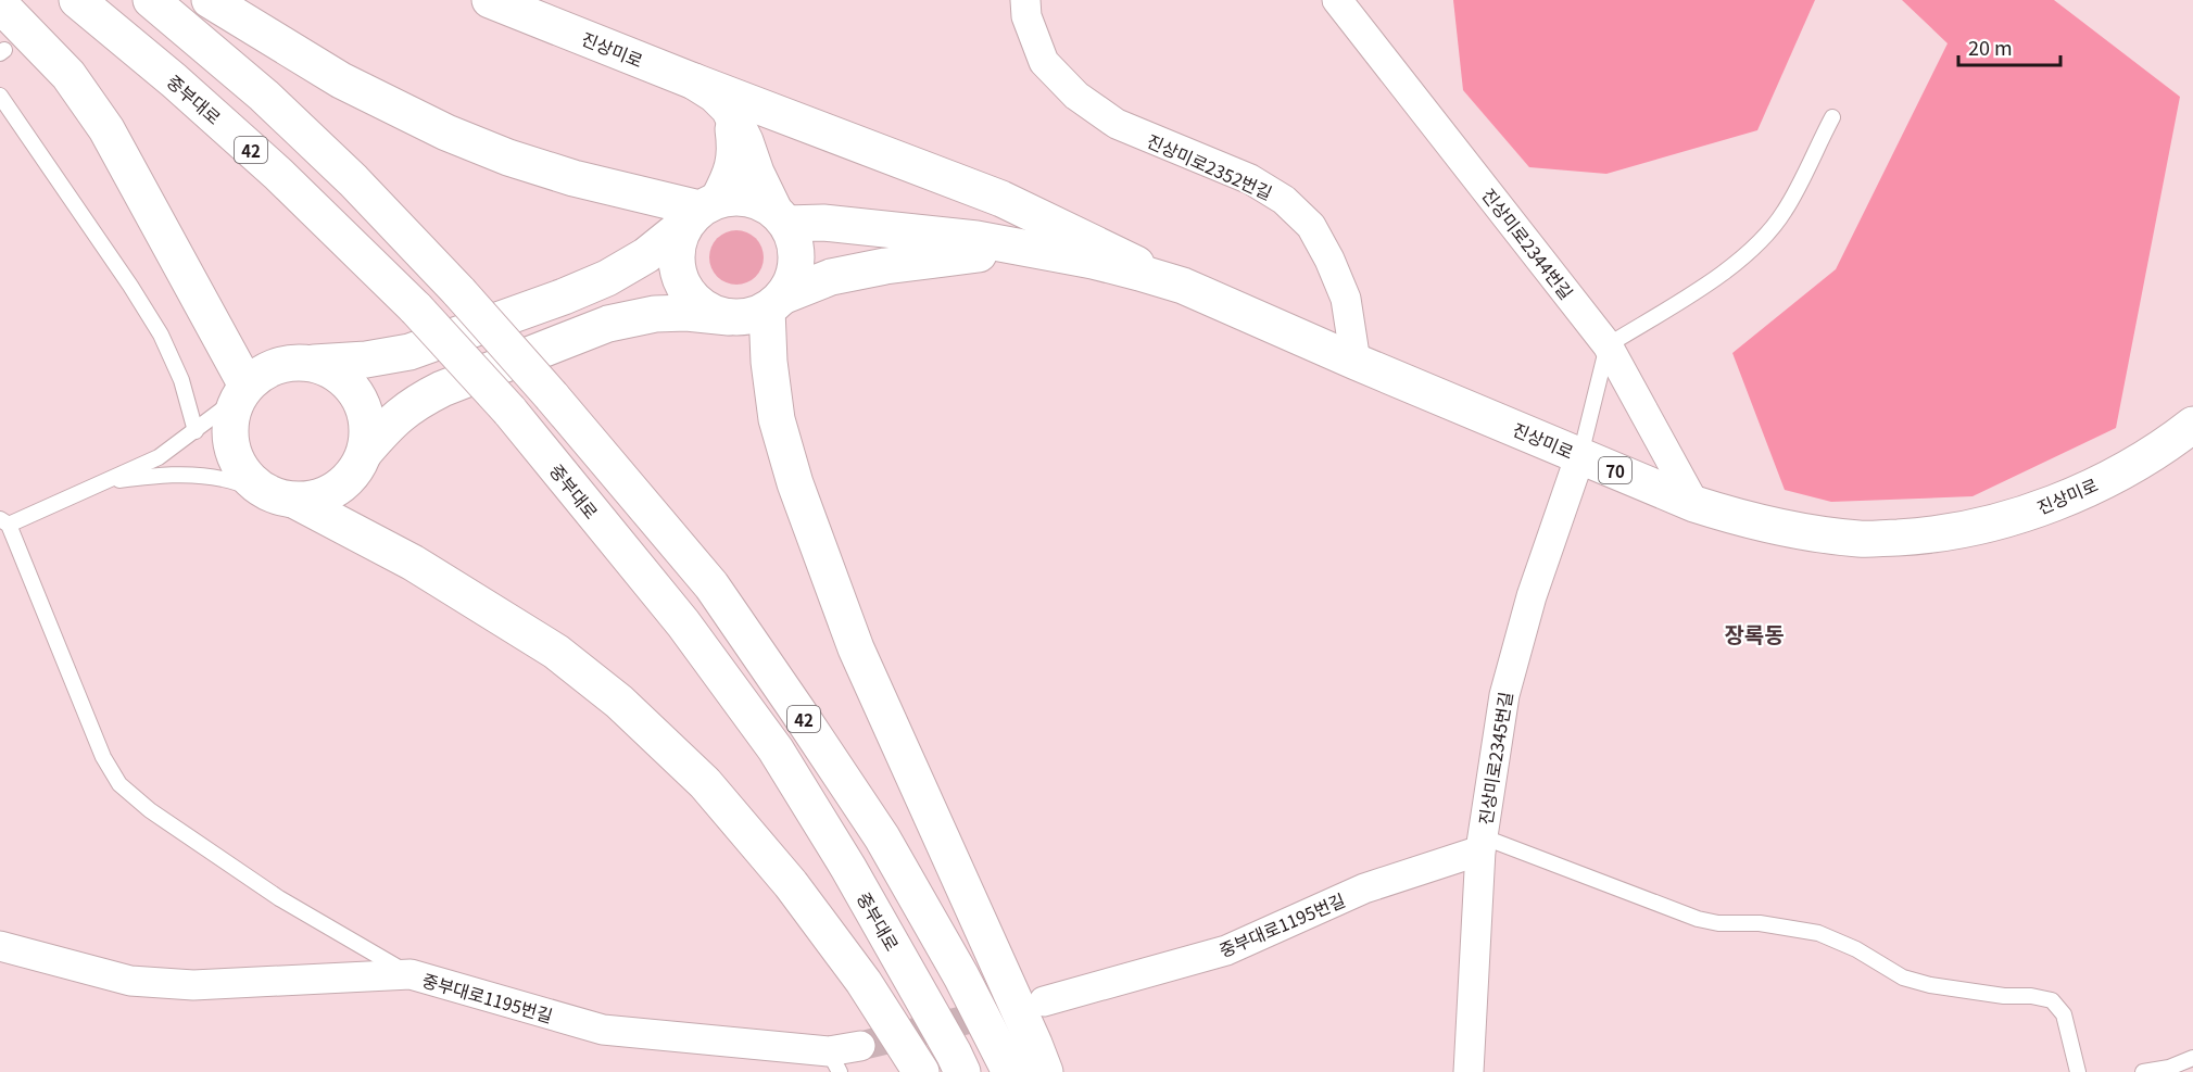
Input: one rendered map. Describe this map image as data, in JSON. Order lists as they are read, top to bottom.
{
  "streets": {
    "main road": [
      "진상미로",
      "중부대로",
      "42",
      "70"
    ],
    "street": [
      "진상미로2352번길",
      "진상미로2344번길",
      "진상미로2345번길",
      "중부대로1195번길"
    ]
  },
  "crossings": [
    ["진상미로", "진상미로2352번길"],
    ["진상미로", "진상미로2344번길"],
    ["진상미로", "진상미로2345번길"],
    ["진상미로2345번길", "중부대로1195번길"]
  ],
  "districts": ["장록동"],
  "scale_bar": "20 m"
}
